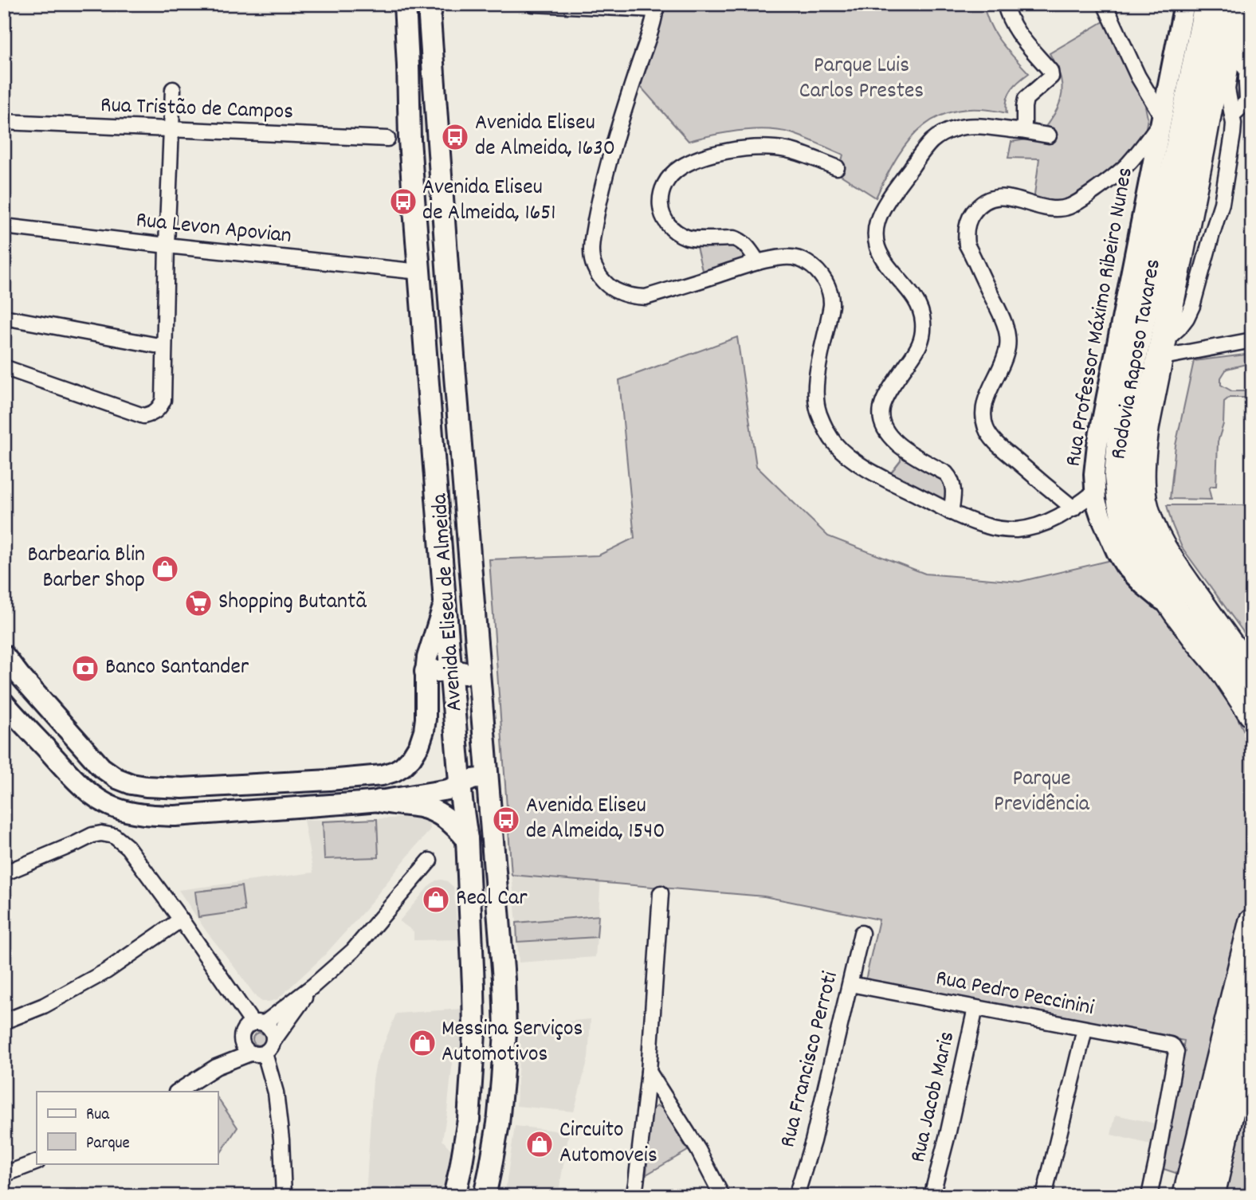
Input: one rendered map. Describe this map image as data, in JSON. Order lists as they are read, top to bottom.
{
  "streets": {
    "highway": ["Rodovia Raposo Tavares"],
    "main road": ["Rua Professor Máximo Ribeiro Nunes", "Avenida Eliseu de Almeida"],
    "street": [
      "Rua Tristão de Campos",
      "Rua Levon Apovian",
      "Rua Pedro Peccinini",
      "Rua Francisco Perroti",
      "Rua Jacob Maris"
    ]
  },
  "crossings": [
    ["Rua Levon Apovian", "Avenida Eliseu de Almeida"],
    ["Rua Professor Máximo Ribeiro Nunes", "Rodovia Raposo Tavares"],
    ["Rua Pedro Peccinini", "Rua Francisco Perroti"],
    ["Rua Pedro Peccinini", "Rua Jacob Maris"]
  ],
  "parks": ["Parque Luis Carlos Prestes", "Parque Previdência"],
  "places": {
    "bus stop": ["Avenida Eliseu de Almeida, 1630", "Avenida Eliseu de Almeida, 1651", "Avenida Eliseu de Almeida, 1540"],
    "shop": [
      "Barbearia Blin Barber Shop",
      "Real Car",
      "Messina Serviços Automotivos",
      "Circuito Automoveis"
    ],
    "supermarket": ["Shopping Butantã"],
    "bank": ["Banco Santander"]
  },
  "legend": ["Rua", "Parque"]
}
